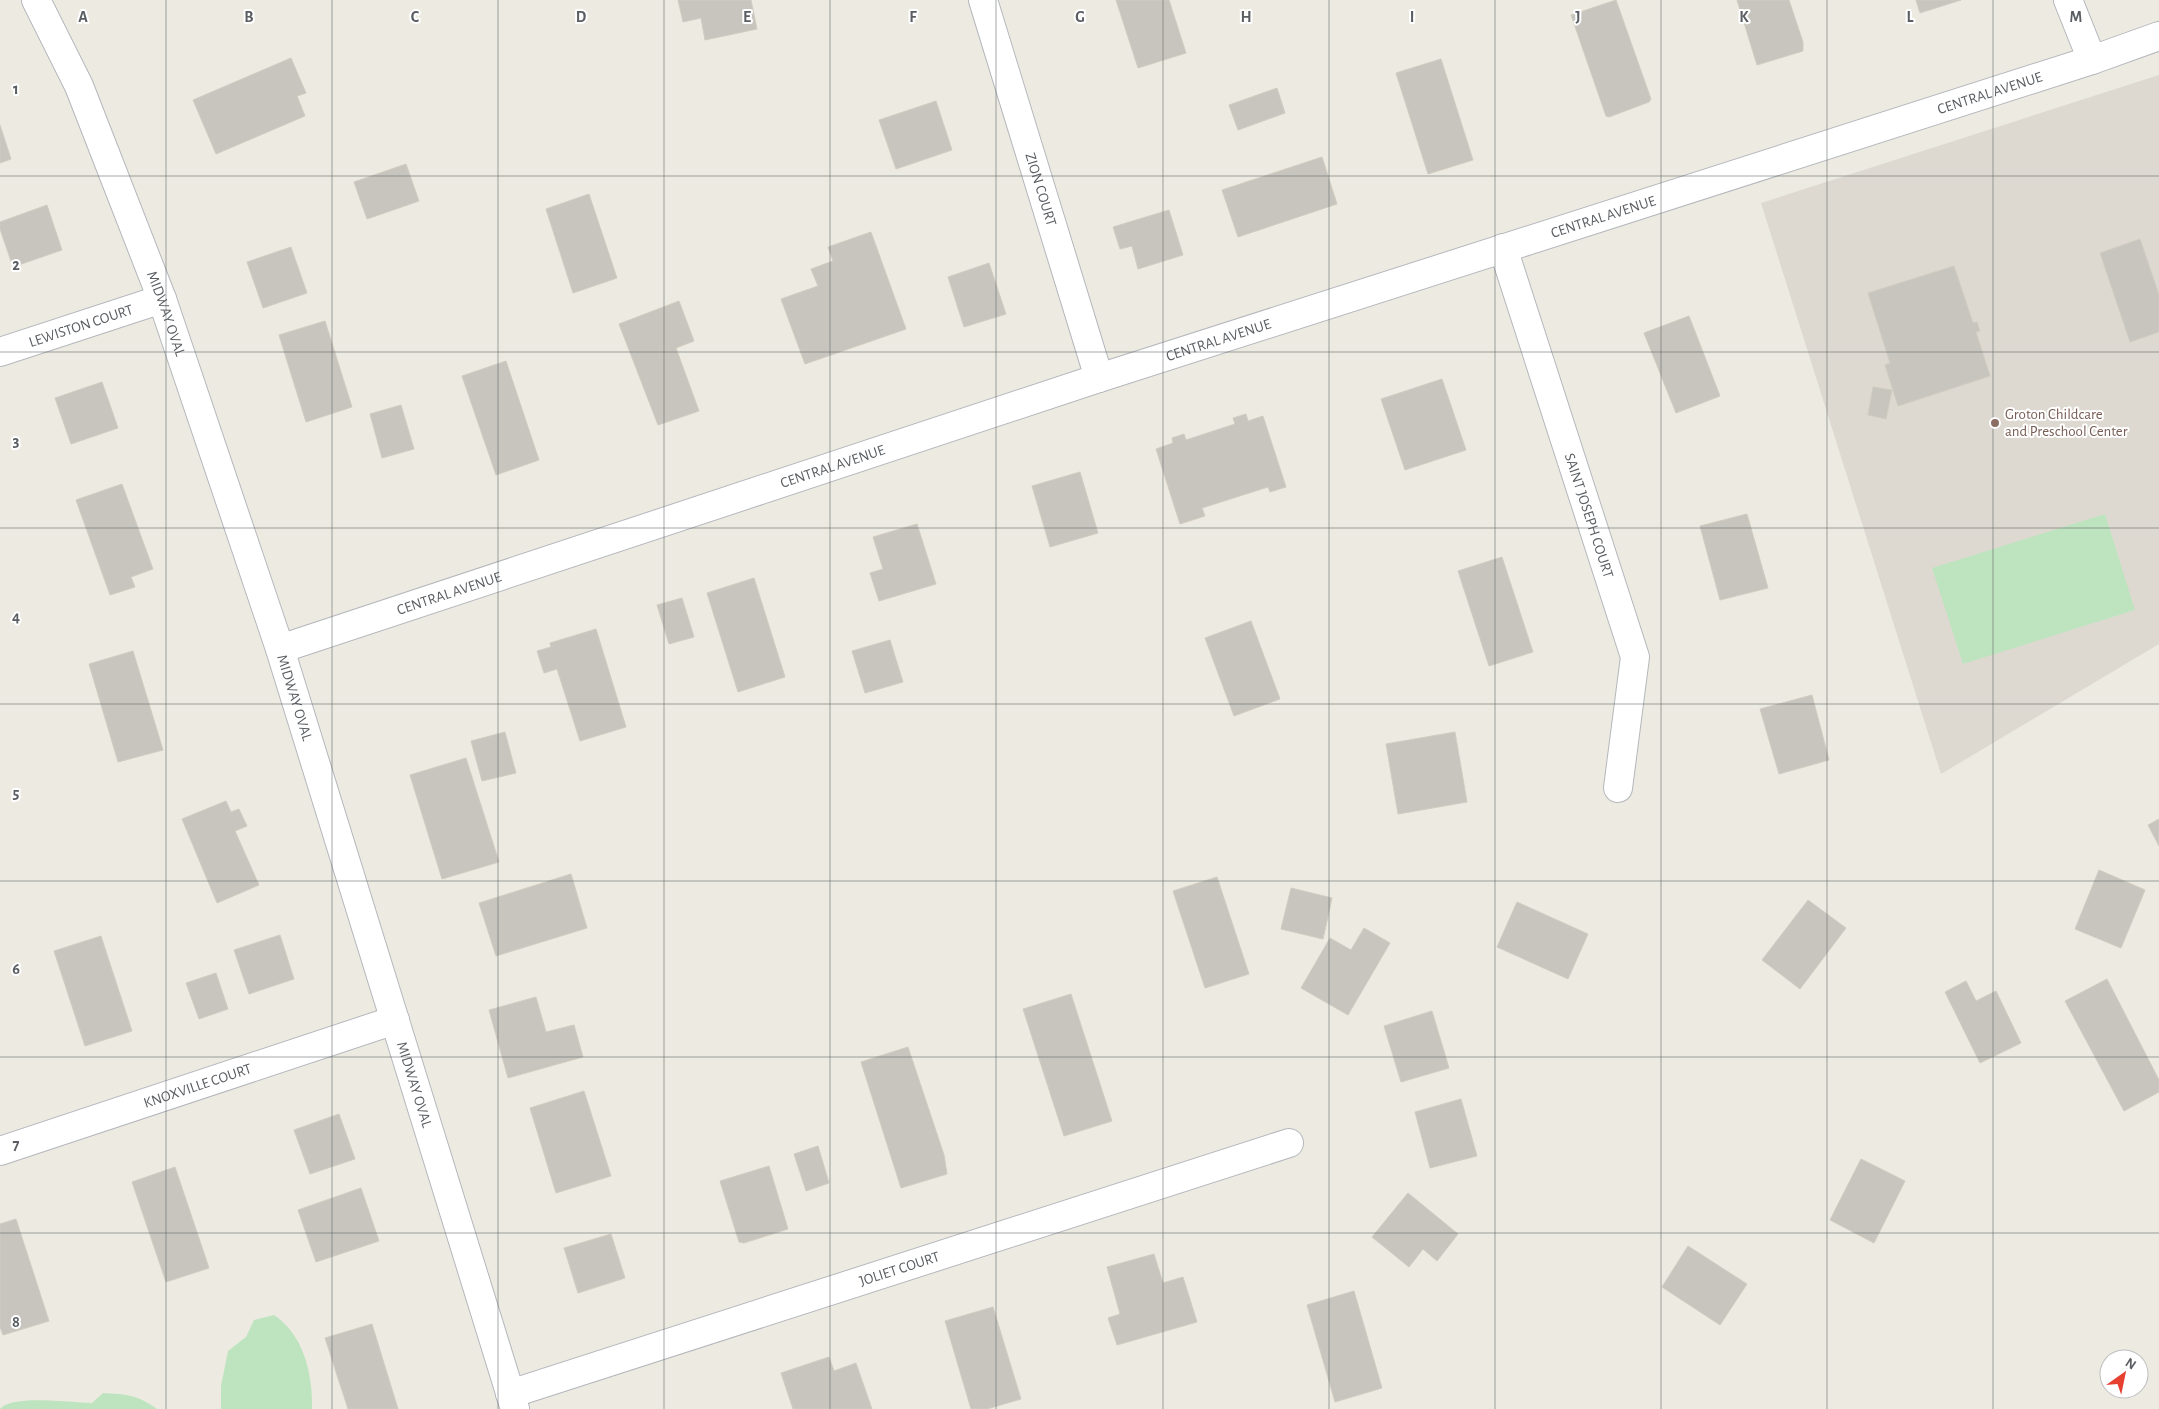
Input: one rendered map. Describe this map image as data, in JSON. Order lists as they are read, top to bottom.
{
  "streets": {
    "street": [
      "CENTRAL AVENUE",
      "ZION COURT",
      "MIDWAY OVAL",
      "LEWISTON COURT",
      "SAINT JOSEPH COURT",
      "KNOXVILLE COURT",
      "JOLIET COURT"
    ]
  },
  "crossings": [
    ["CENTRAL AVENUE", "ZION COURT"],
    ["CENTRAL AVENUE", "MIDWAY OVAL"],
    ["CENTRAL AVENUE", "SAINT JOSEPH COURT"],
    ["MIDWAY OVAL", "LEWISTON COURT"],
    ["MIDWAY OVAL", "KNOXVILLE COURT"],
    ["MIDWAY OVAL", "JOLIET COURT"]
  ],
  "places": ["Groton Childcare and Preschool Center"],
  "north": "top right",
  "grid": {
    "columns": [
      "A",
      "B",
      "C",
      "D",
      "E",
      "F",
      "G",
      "H",
      "I",
      "J",
      "K",
      "L",
      "M"
    ],
    "rows": [
      "1",
      "2",
      "3",
      "4",
      "5",
      "6",
      "7",
      "8"
    ]
  }
}
